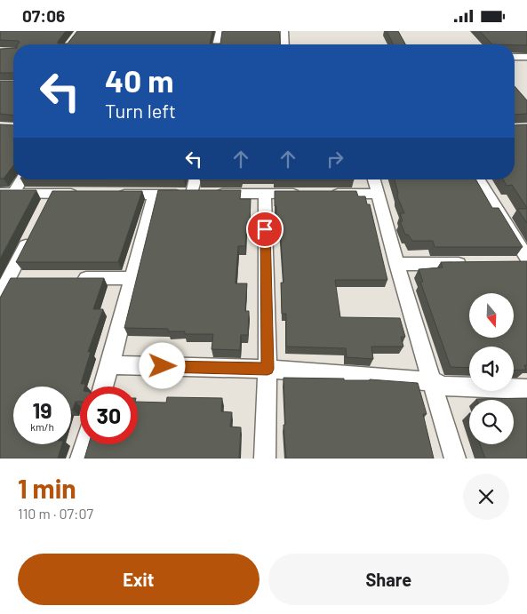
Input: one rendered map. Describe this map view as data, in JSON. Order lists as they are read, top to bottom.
{
  "north": "bottom",
  "page": {
    "status": "07:06",
    "turn": ["40 m", "Turn left"],
    "speed": "19 km/h",
    "limit": "30",
    "heading": ["1 min", "110 m · 07:07"],
    "buttons": ["Exit", "Share"]
  }
}
